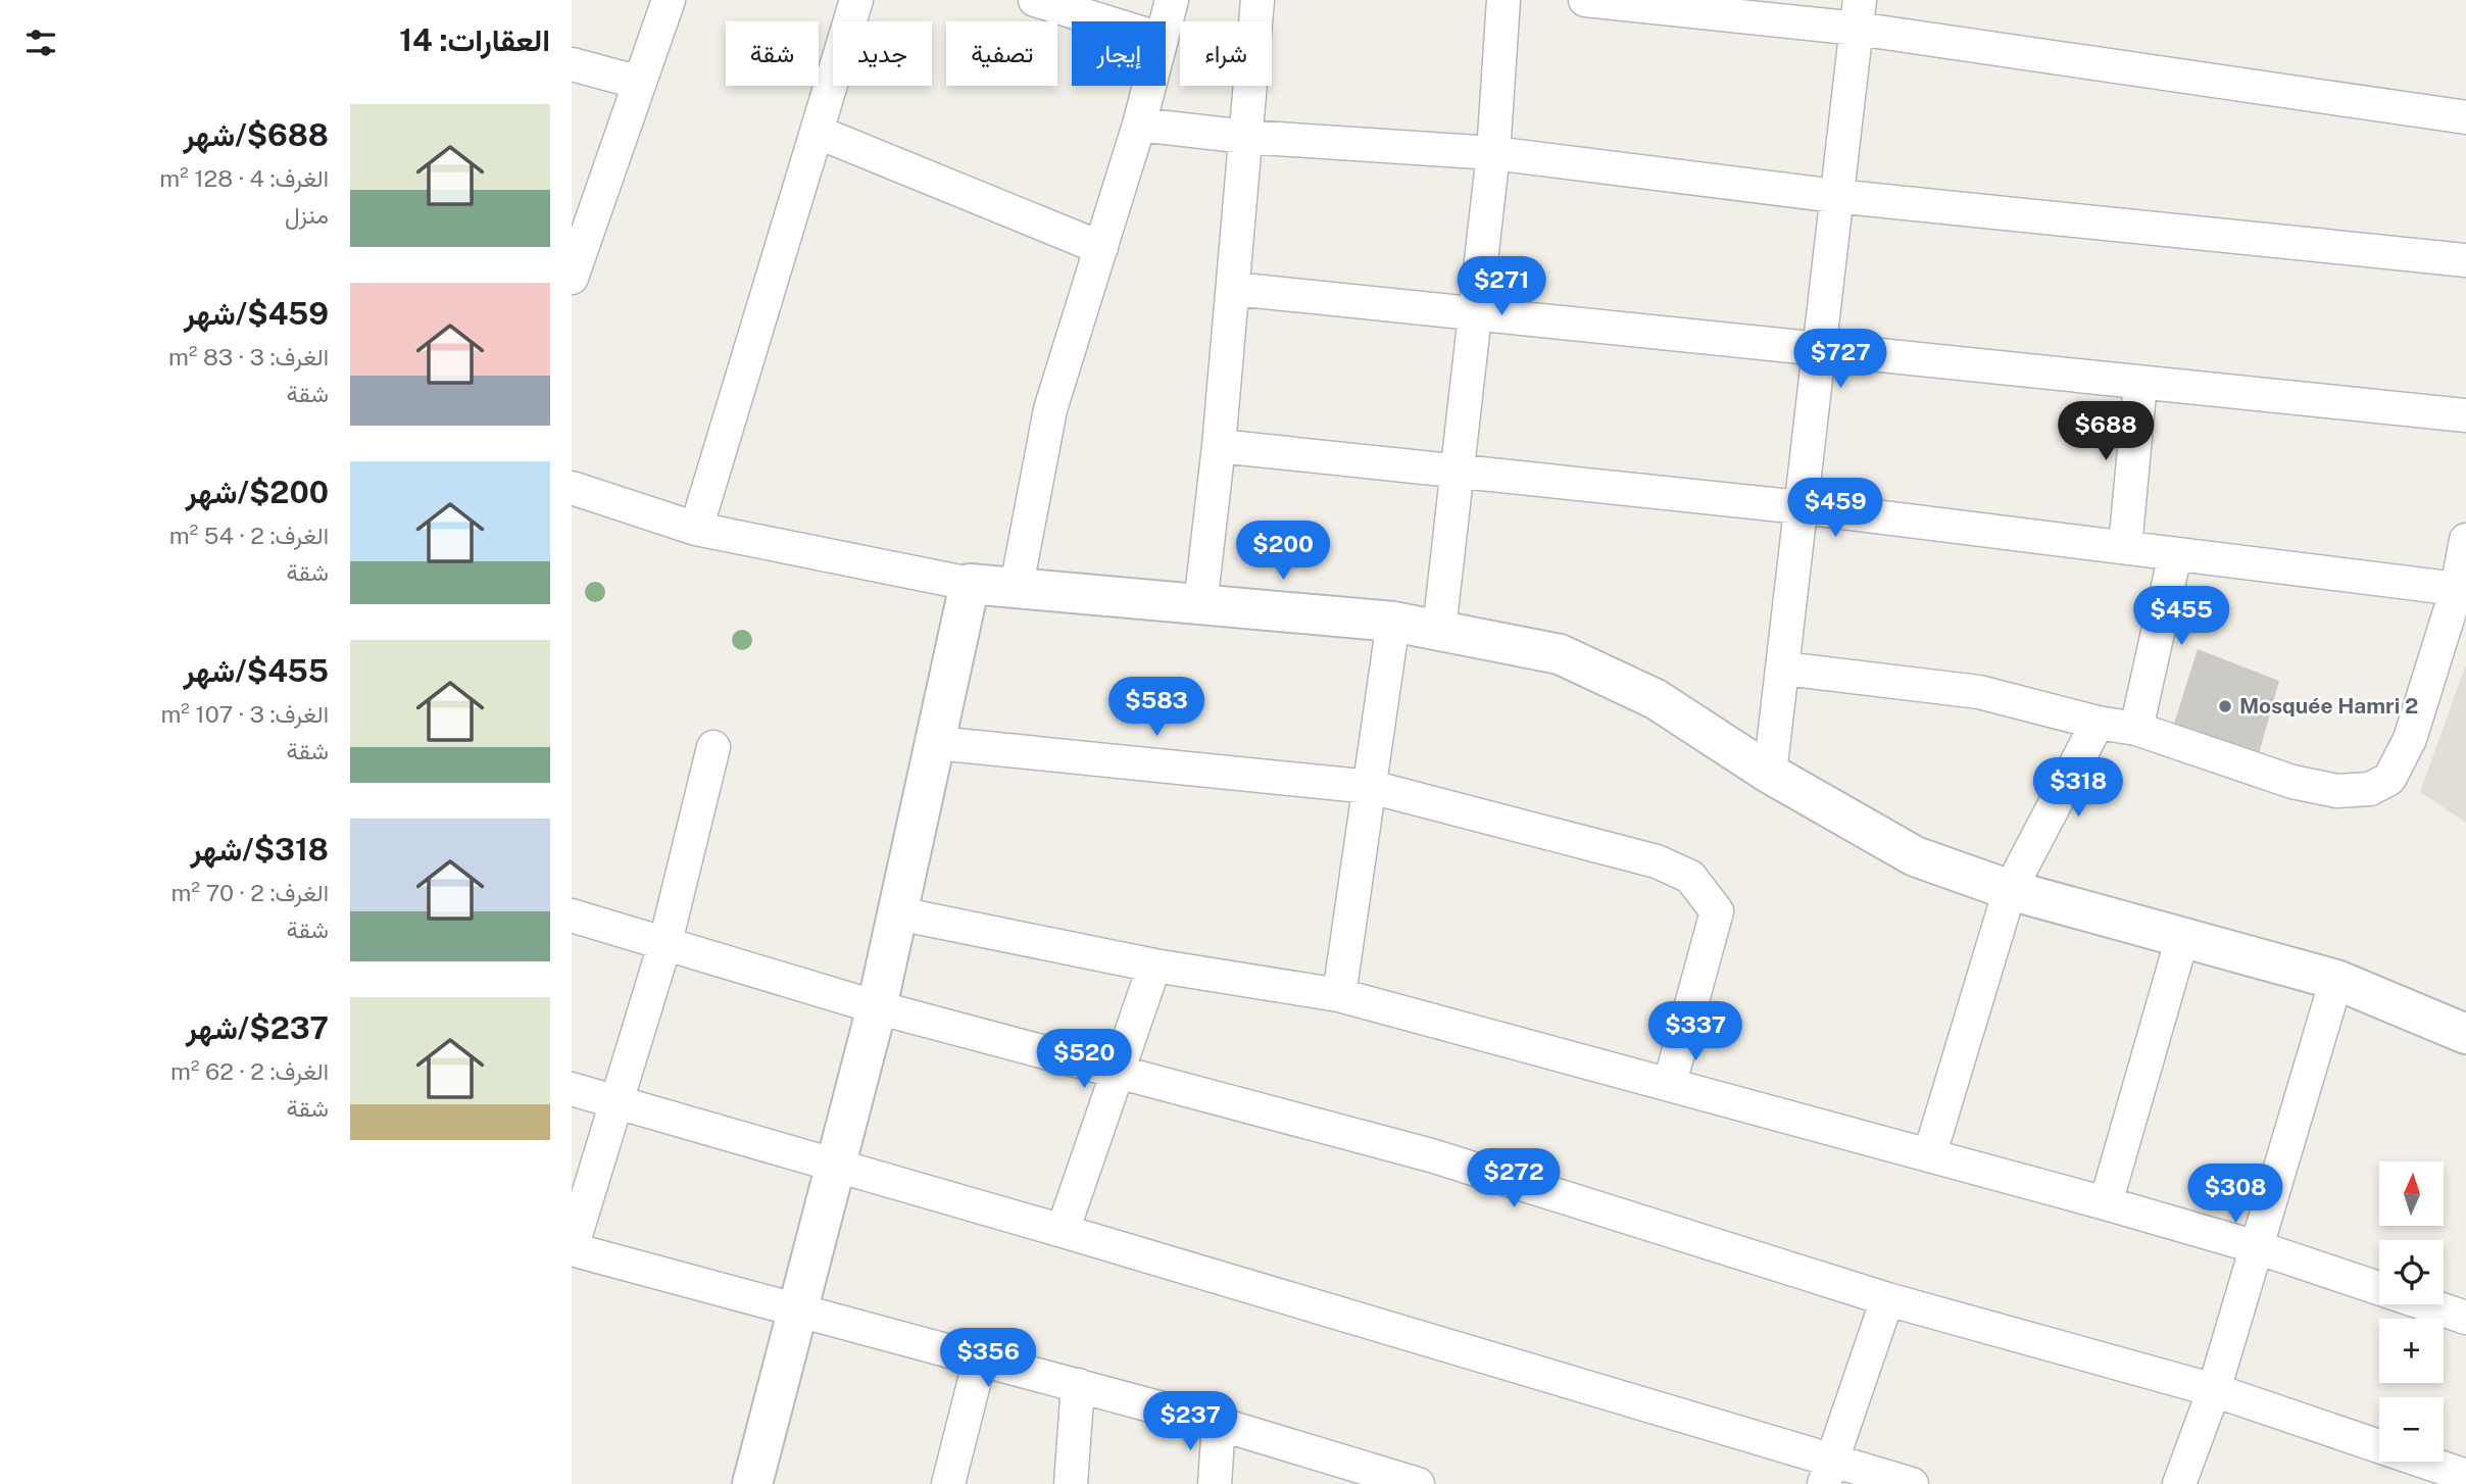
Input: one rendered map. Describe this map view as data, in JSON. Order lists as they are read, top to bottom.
{
  "places": ["Mosquée Hamri 2"],
  "north": "top",
  "page": {
    "heading": "العقارات: 14",
    "chip": [
      "شراء",
      "إيجار",
      "تصفية",
      "جديد",
      "شقة"
    ],
    "list": [
      {
        "name": "$688/شهر",
        "note": "الغرف: 4 · 128 m² · منزل"
      },
      {
        "name": "$459/شهر",
        "note": "الغرف: 3 · 83 m² · شقة"
      },
      {
        "name": "$200/شهر",
        "note": "الغرف: 2 · 54 m² · شقة"
      },
      {
        "name": "$455/شهر",
        "note": "الغرف: 3 · 107 m² · شقة"
      },
      {
        "name": "$318/شهر",
        "note": "الغرف: 2 · 70 m² · شقة"
      },
      {
        "name": "$237/شهر",
        "note": "الغرف: 2 · 62 m² · شقة"
      }
    ],
    "price": [
      "$271",
      "$727",
      "$688",
      "$459",
      "$200",
      "$455",
      "$583",
      "$318",
      "$337",
      "$520",
      "$272",
      "$308",
      "$356",
      "$237"
    ],
    "map_buttons": ["+", "−"]
  }
}
